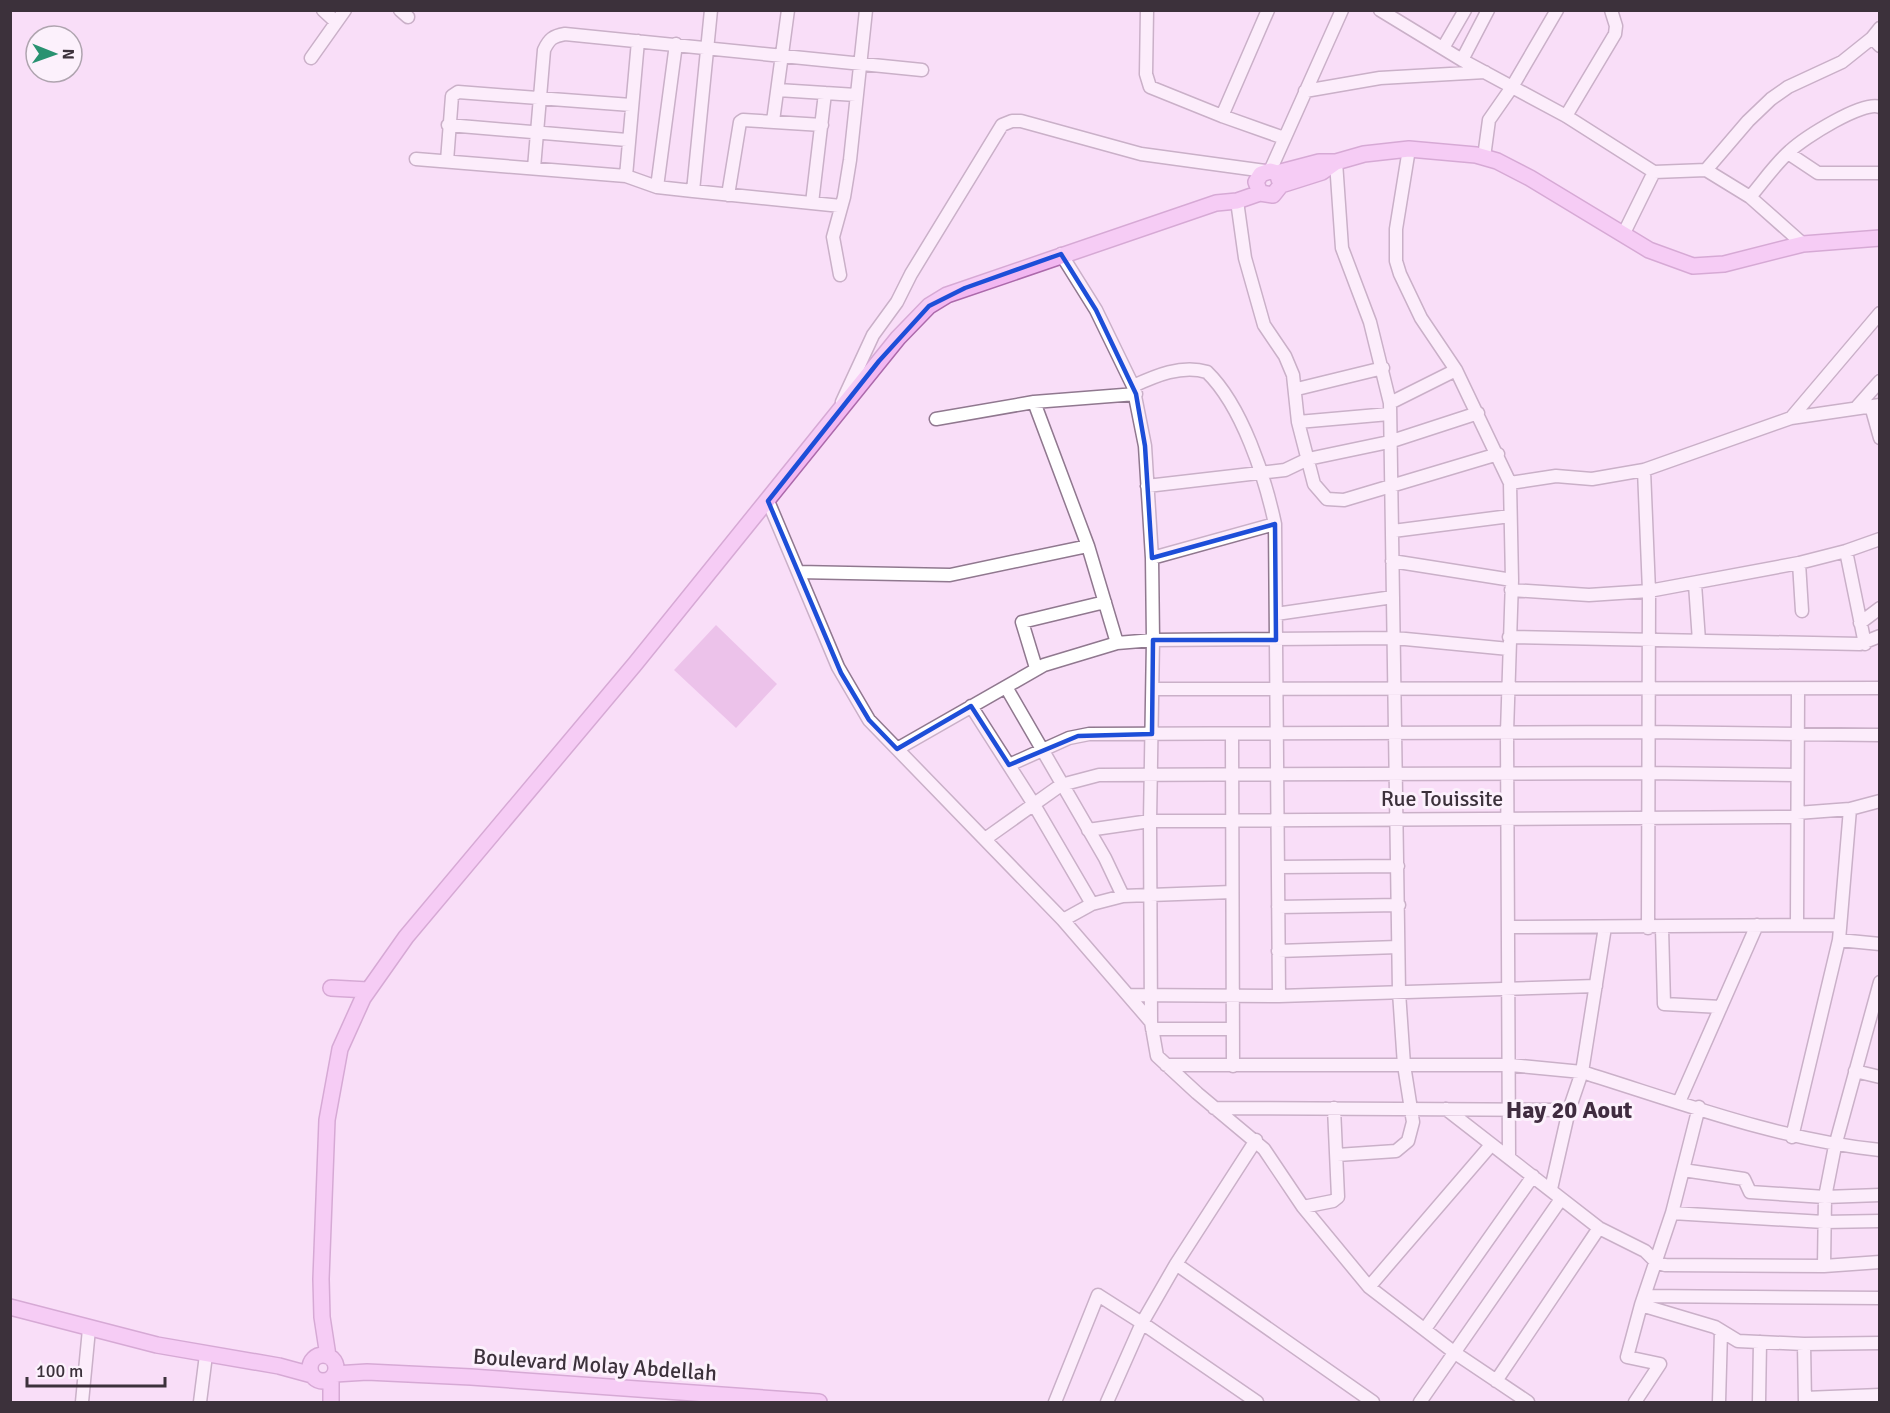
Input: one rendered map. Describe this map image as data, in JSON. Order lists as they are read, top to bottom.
{
  "streets": {
    "main road": ["Boulevard Molay Abdellah"],
    "street": ["Rue Touissite"]
  },
  "districts": ["Hay 20 Aout"],
  "scale_bar": "100 m",
  "north": "right"
}
